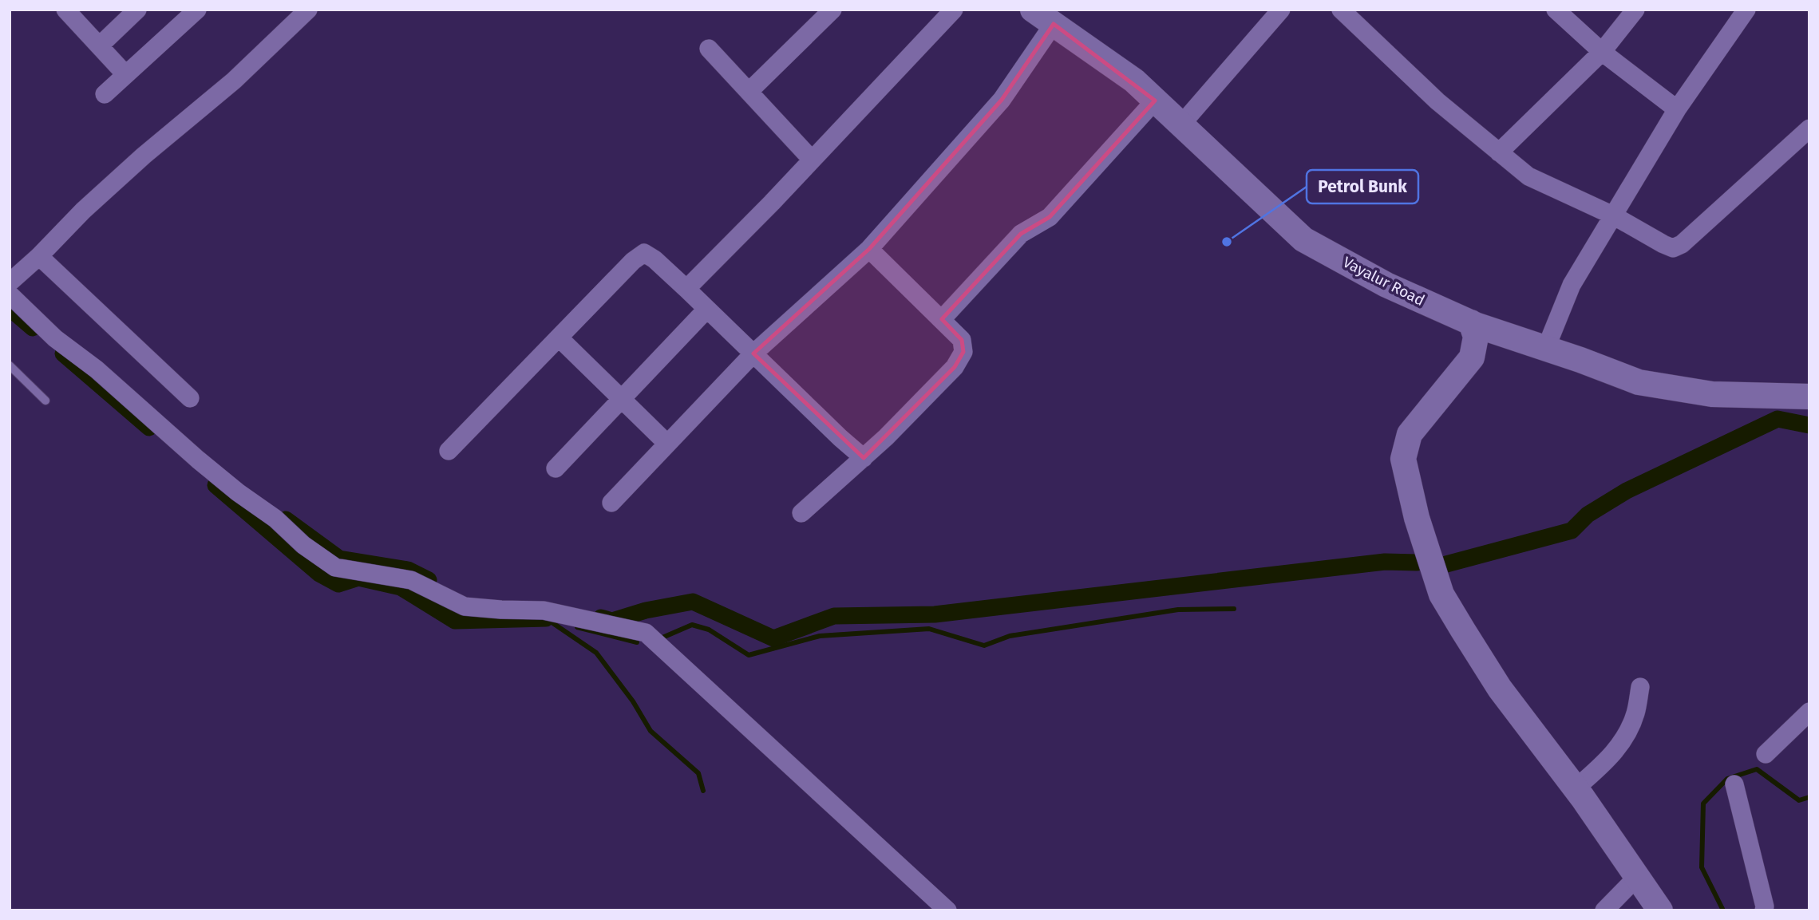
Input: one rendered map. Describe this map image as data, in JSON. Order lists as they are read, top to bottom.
{
  "streets": {
    "main road": ["Vayalur Road"]
  },
  "places": ["Petrol Bunk"]
}
